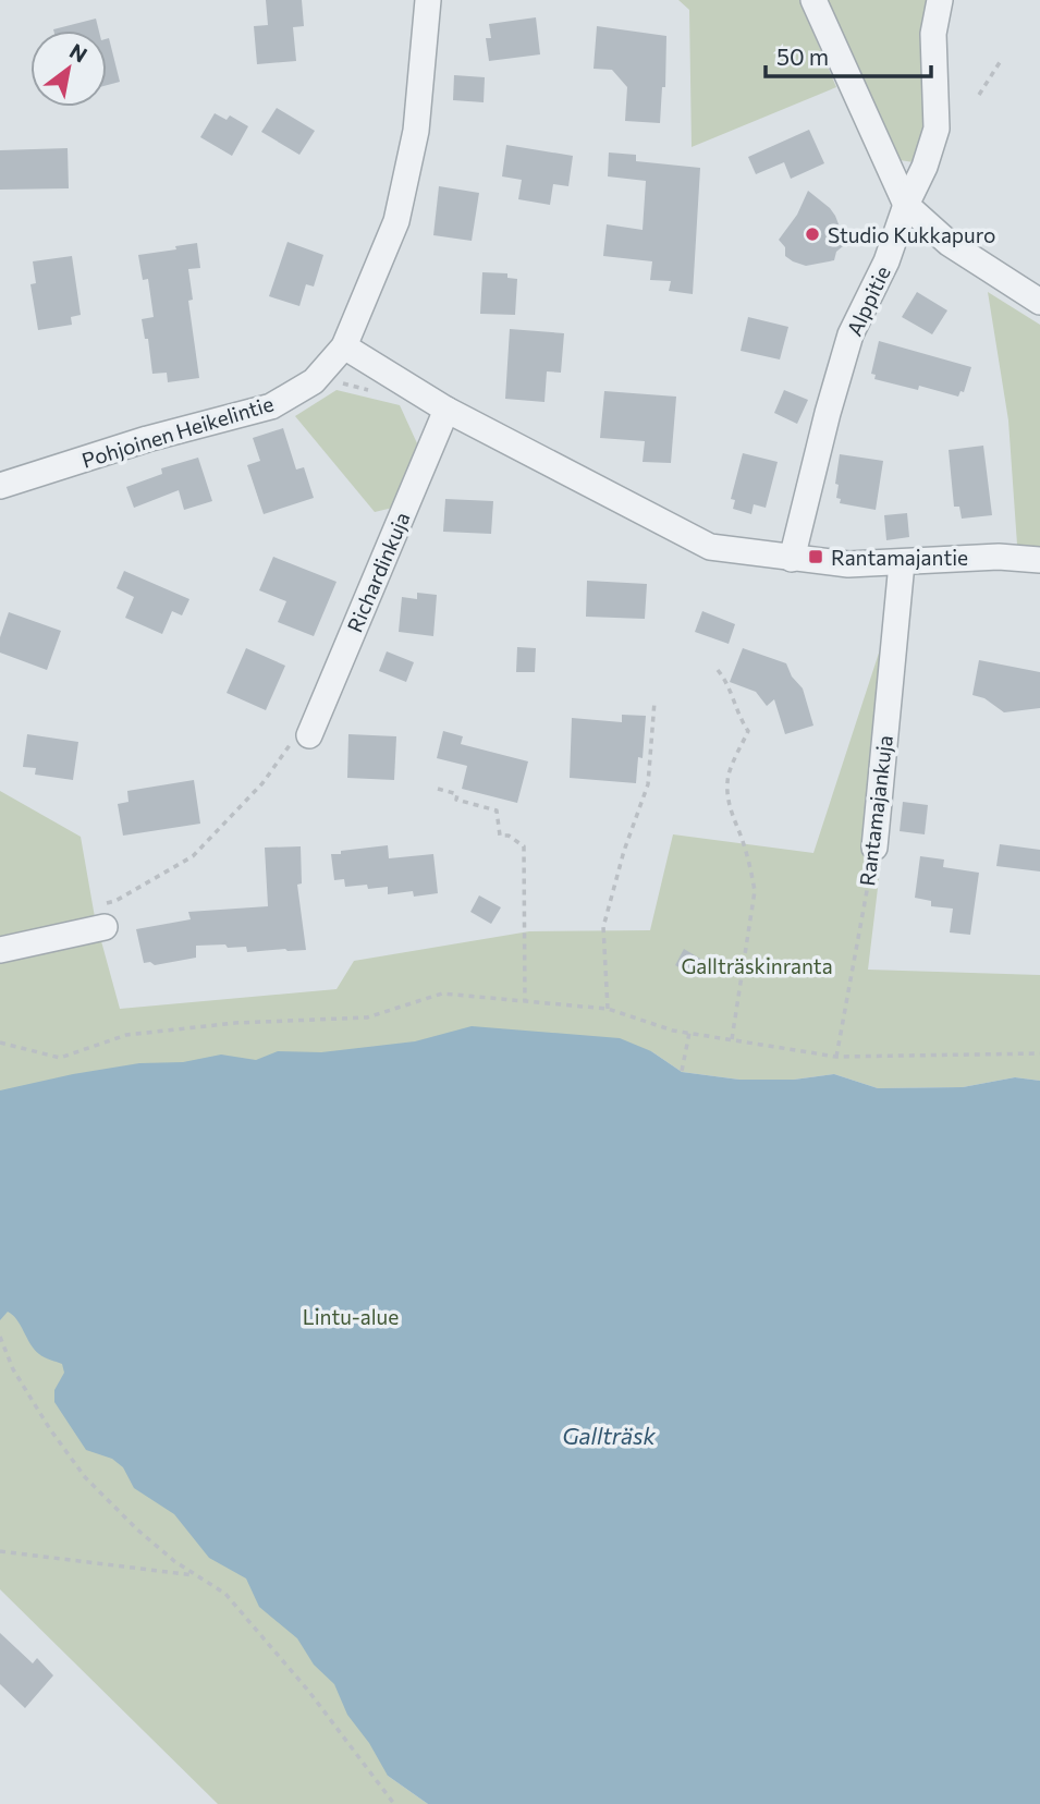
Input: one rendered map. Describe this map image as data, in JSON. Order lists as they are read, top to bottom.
{
  "streets": {
    "street": [
      "Alppitie",
      "Pohjoinen Heikelintie",
      "Richardinkuja",
      "Rantamajankuja"
    ]
  },
  "water": ["Gallträsk"],
  "parks": ["Gallträskinranta", "Lintu-alue"],
  "places": {
    "other": ["Studio Kukkapuro"],
    "transit": ["Rantamajantie"]
  },
  "scale_bar": "50 m",
  "north": "top right"
}
